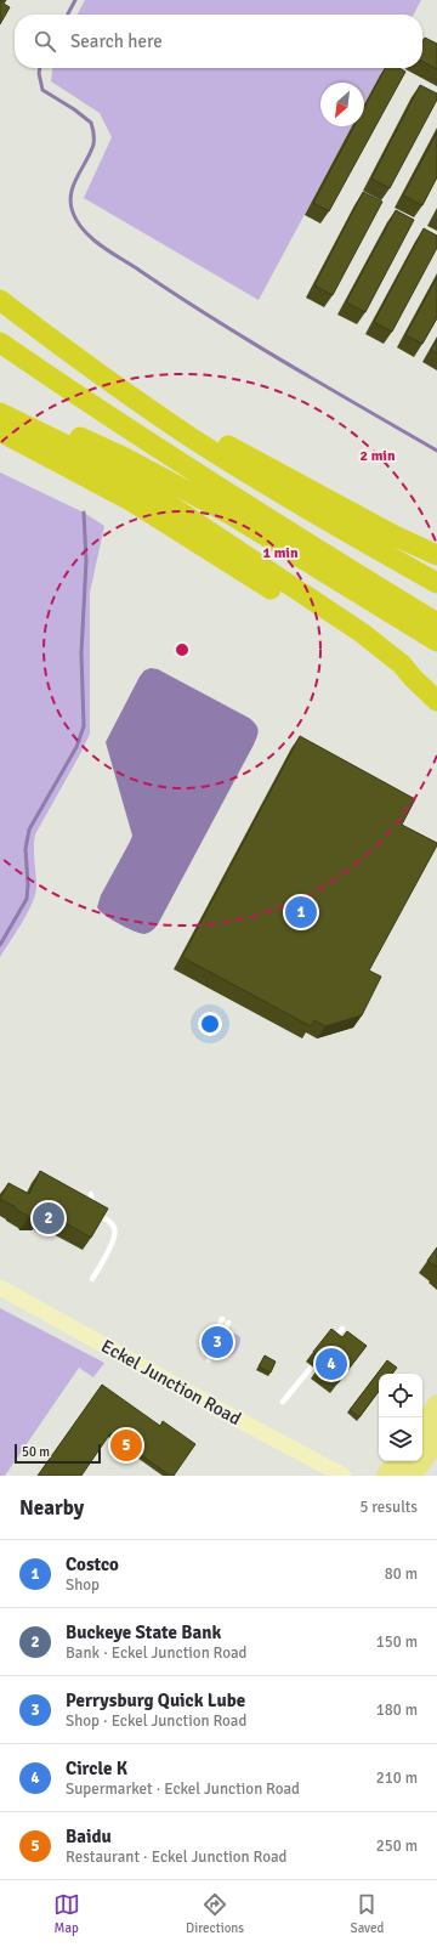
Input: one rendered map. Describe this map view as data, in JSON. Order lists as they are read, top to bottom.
{
  "streets": {
    "street": ["Eckel Junction Road"]
  },
  "scale_bar": "50 m",
  "north": "bottom left",
  "page": {
    "search": "Search here",
    "pins": [
      "1",
      "2",
      "3",
      "4",
      "5"
    ],
    "scale": "50 m",
    "heading": ["Nearby", "5 results"],
    "list": [
      {
        "mark": "1",
        "name": "Costco",
        "note": "Shop",
        "value": "80 m"
      },
      {
        "mark": "2",
        "name": "Buckeye State Bank",
        "note": "Bank · Eckel Junction Road",
        "value": "150 m"
      },
      {
        "mark": "3",
        "name": "Perrysburg Quick Lube",
        "note": "Shop · Eckel Junction Road",
        "value": "180 m"
      },
      {
        "mark": "4",
        "name": "Circle K",
        "note": "Supermarket · Eckel Junction Road",
        "value": "210 m"
      },
      {
        "mark": "5",
        "name": "Baidu",
        "note": "Restaurant · Eckel Junction Road",
        "value": "250 m"
      }
    ],
    "nav": ["Map", "Directions", "Saved"]
  },
  "rings": ["2 min", "1 min"]
}
